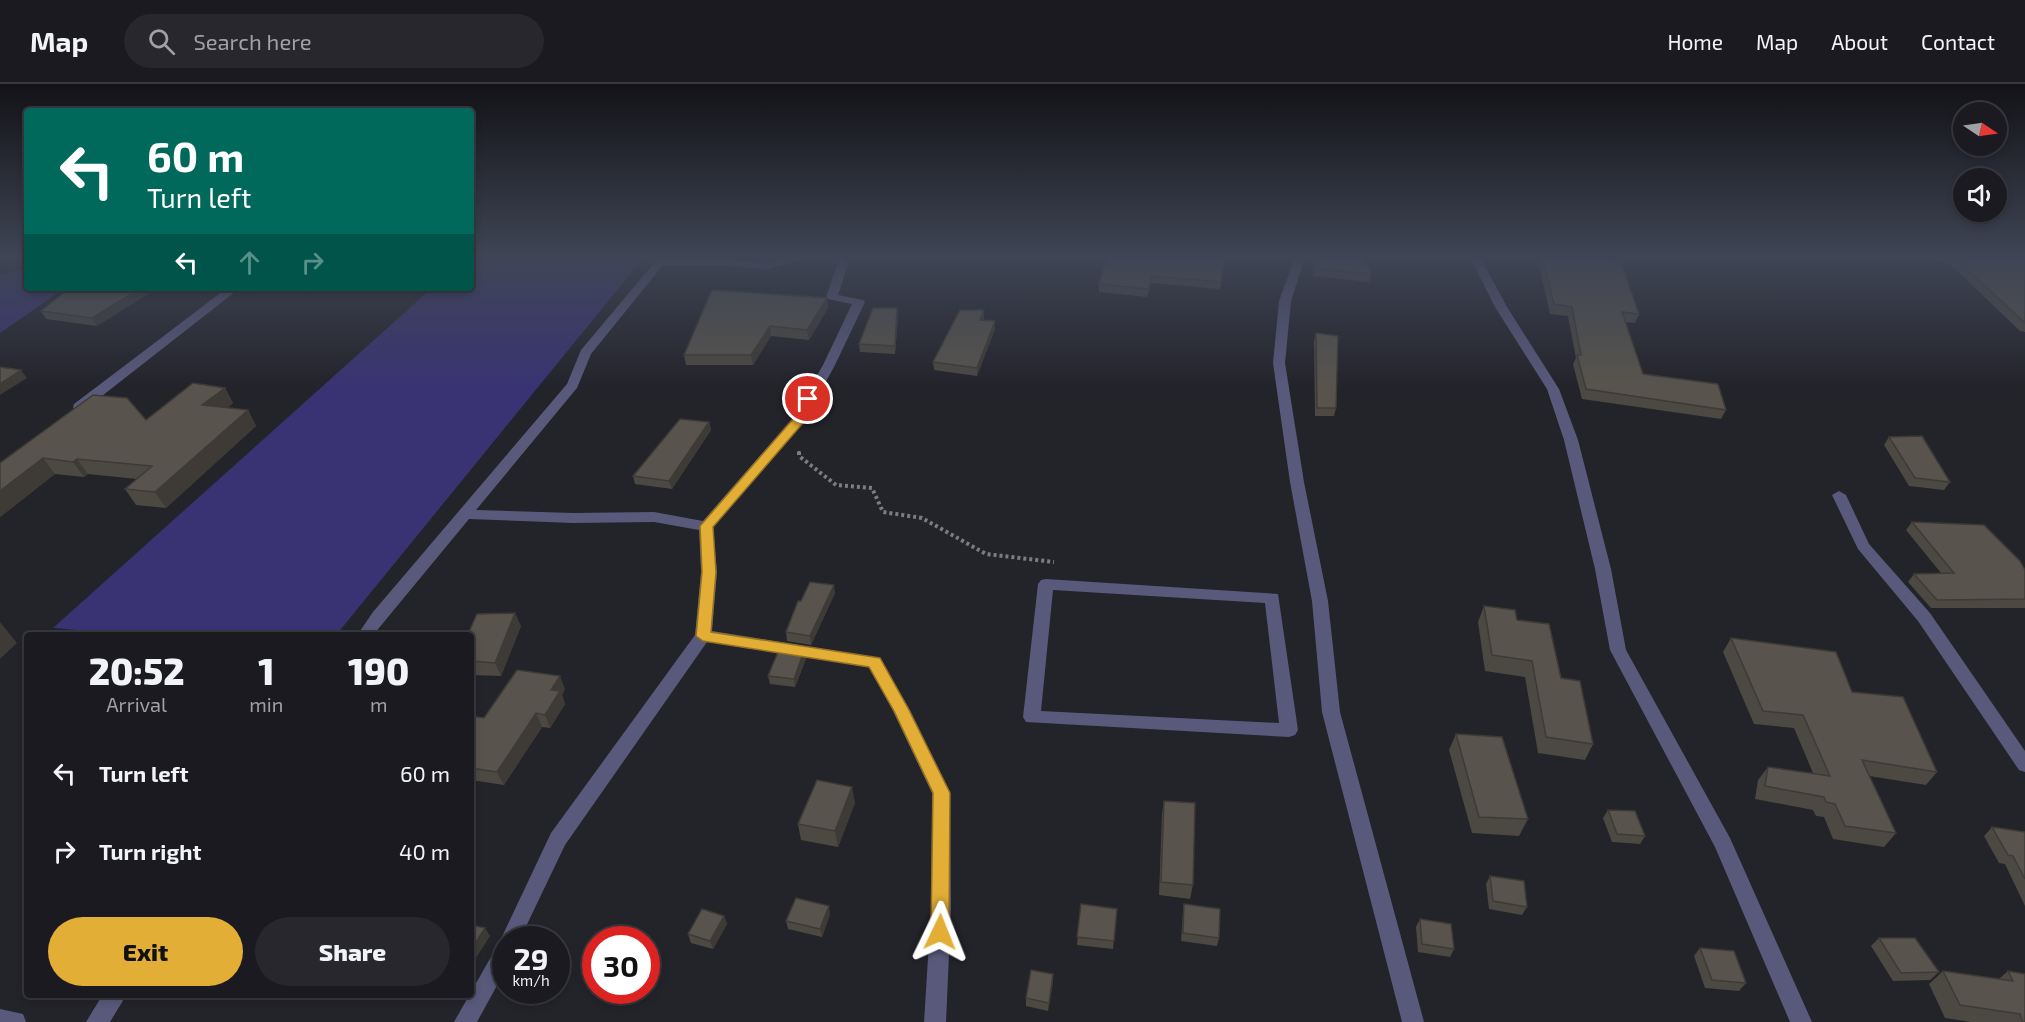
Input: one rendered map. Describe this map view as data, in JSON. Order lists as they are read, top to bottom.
{
  "north": "right",
  "page": {
    "header": "Map",
    "search": "Search here",
    "nav": [
      "Home",
      "Map",
      "About",
      "Contact"
    ],
    "turn": ["60 m", "Turn left"],
    "eta": [
      "20:52",
      "Arrival",
      "1",
      "min",
      "190",
      "m"
    ],
    "list": [
      {
        "name": "Turn left",
        "value": "60 m"
      },
      {
        "name": "Turn right",
        "value": "40 m"
      }
    ],
    "buttons": ["Exit", "Share"],
    "speed": "29 km/h",
    "limit": "30"
  }
}
